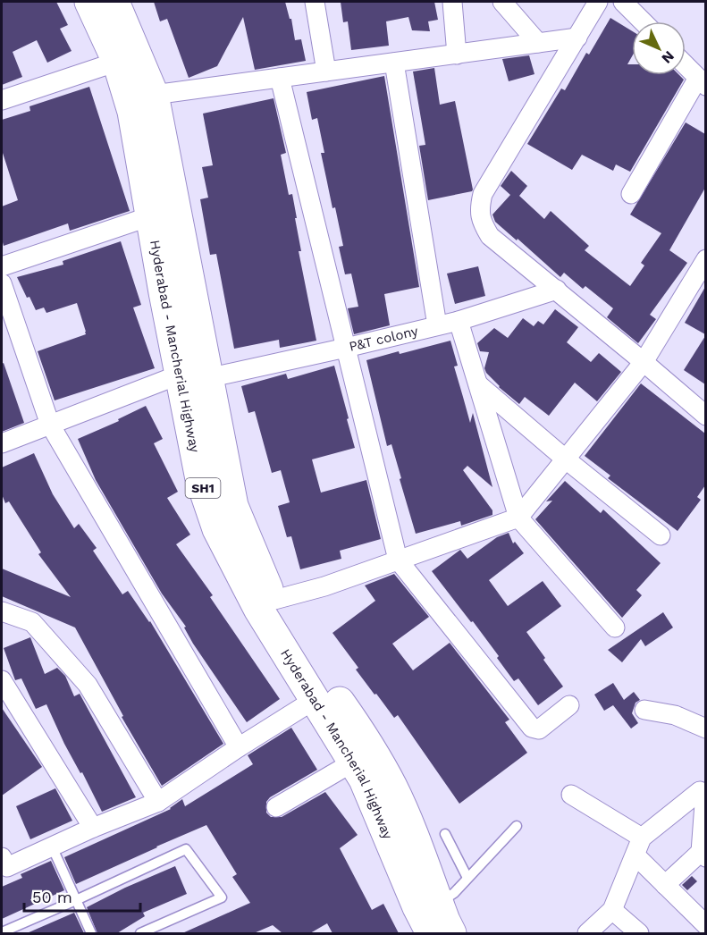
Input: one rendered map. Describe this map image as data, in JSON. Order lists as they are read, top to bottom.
{
  "streets": {
    "main road": ["Hyderabad - Mancherial Highway", "SH1"],
    "street": ["P&T colony"]
  },
  "crossings": [
    ["P&T colony", "Hyderabad - Mancherial Highway"]
  ],
  "scale_bar": "50 m",
  "north": "bottom right"
}
